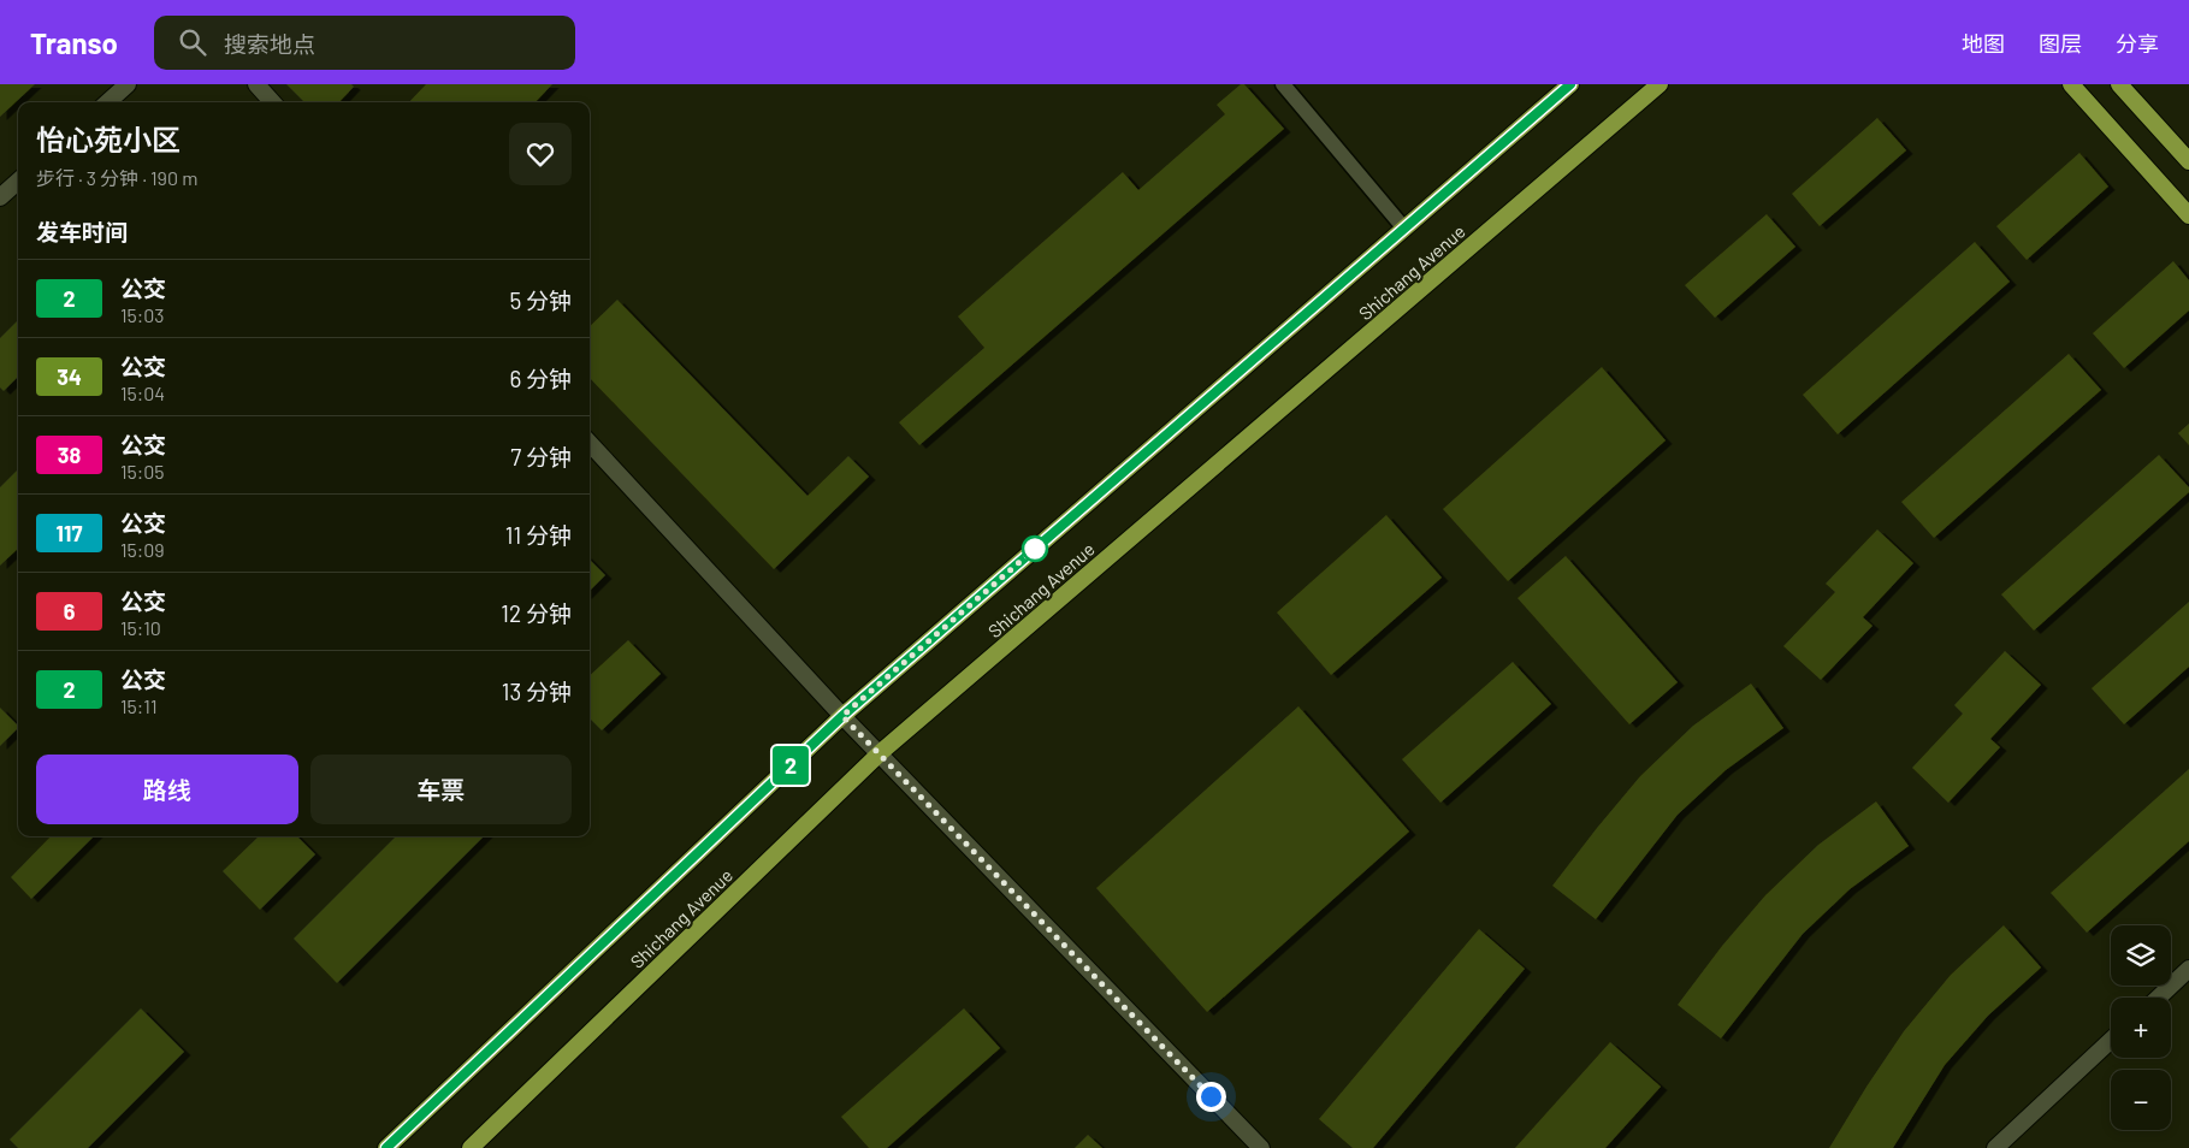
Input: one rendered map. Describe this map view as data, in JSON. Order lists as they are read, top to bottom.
{
  "streets": {
    "main road": ["Shichang Avenue"]
  },
  "lines": ["bus line 2"],
  "page": {
    "header": "Transo",
    "search": "搜索地点",
    "nav": ["地图", "图层", "分享"],
    "on_map": "2",
    "heading": [
      ["怡心苑小区", "步行 · 3 分钟 · 190 m"],
      "发车时间"
    ],
    "list": [
      {
        "mark": "2",
        "name": "公交",
        "note": "15:03",
        "value": "5 分钟"
      },
      {
        "mark": "34",
        "name": "公交",
        "note": "15:04",
        "value": "6 分钟"
      },
      {
        "mark": "38",
        "name": "公交",
        "note": "15:05",
        "value": "7 分钟"
      },
      {
        "mark": "117",
        "name": "公交",
        "note": "15:09",
        "value": "11 分钟"
      },
      {
        "mark": "6",
        "name": "公交",
        "note": "15:10",
        "value": "12 分钟"
      },
      {
        "mark": "2",
        "name": "公交",
        "note": "15:11",
        "value": "13 分钟"
      }
    ],
    "buttons": ["路线", "车票"],
    "map_buttons": ["+", "−"]
  }
}
